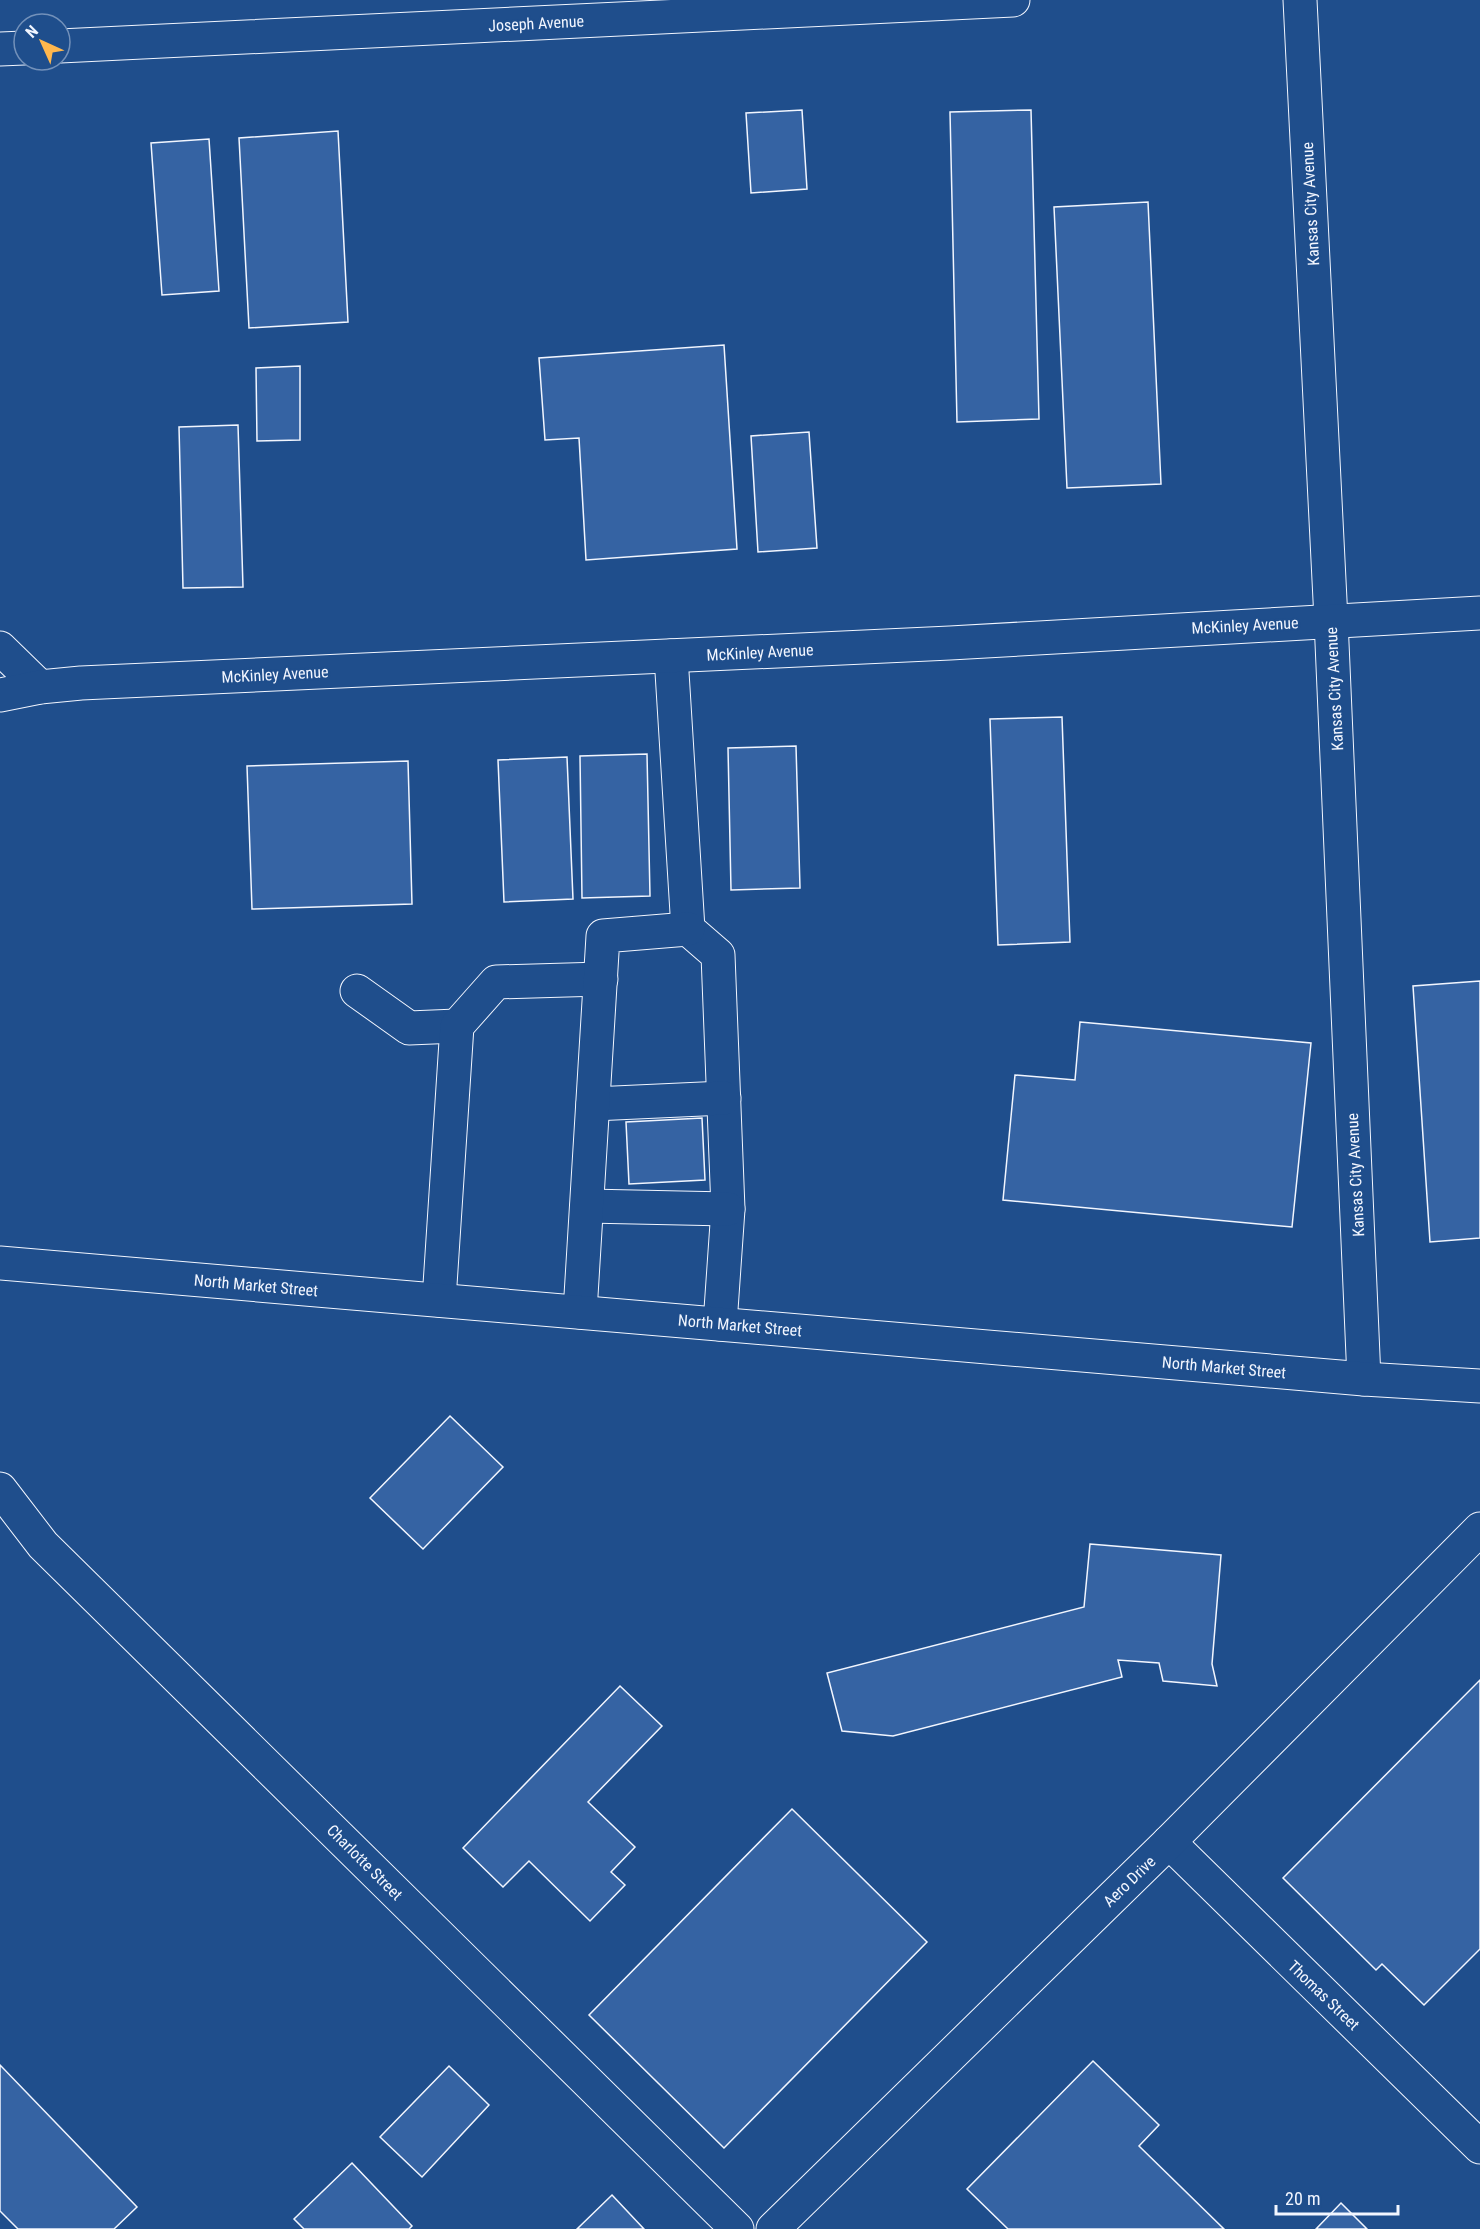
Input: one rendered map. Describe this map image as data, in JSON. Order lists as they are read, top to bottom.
{
  "streets": {
    "street": [
      "Joseph Avenue",
      "Kansas City Avenue",
      "McKinley Avenue",
      "North Market Street",
      "Charlotte Street",
      "Aero Drive",
      "Thomas Street"
    ]
  },
  "crossings": [
    ["Kansas City Avenue", "McKinley Avenue"],
    ["Kansas City Avenue", "North Market Street"],
    ["Aero Drive", "Thomas Street"]
  ],
  "scale_bar": "20 m",
  "north": "top left"
}
